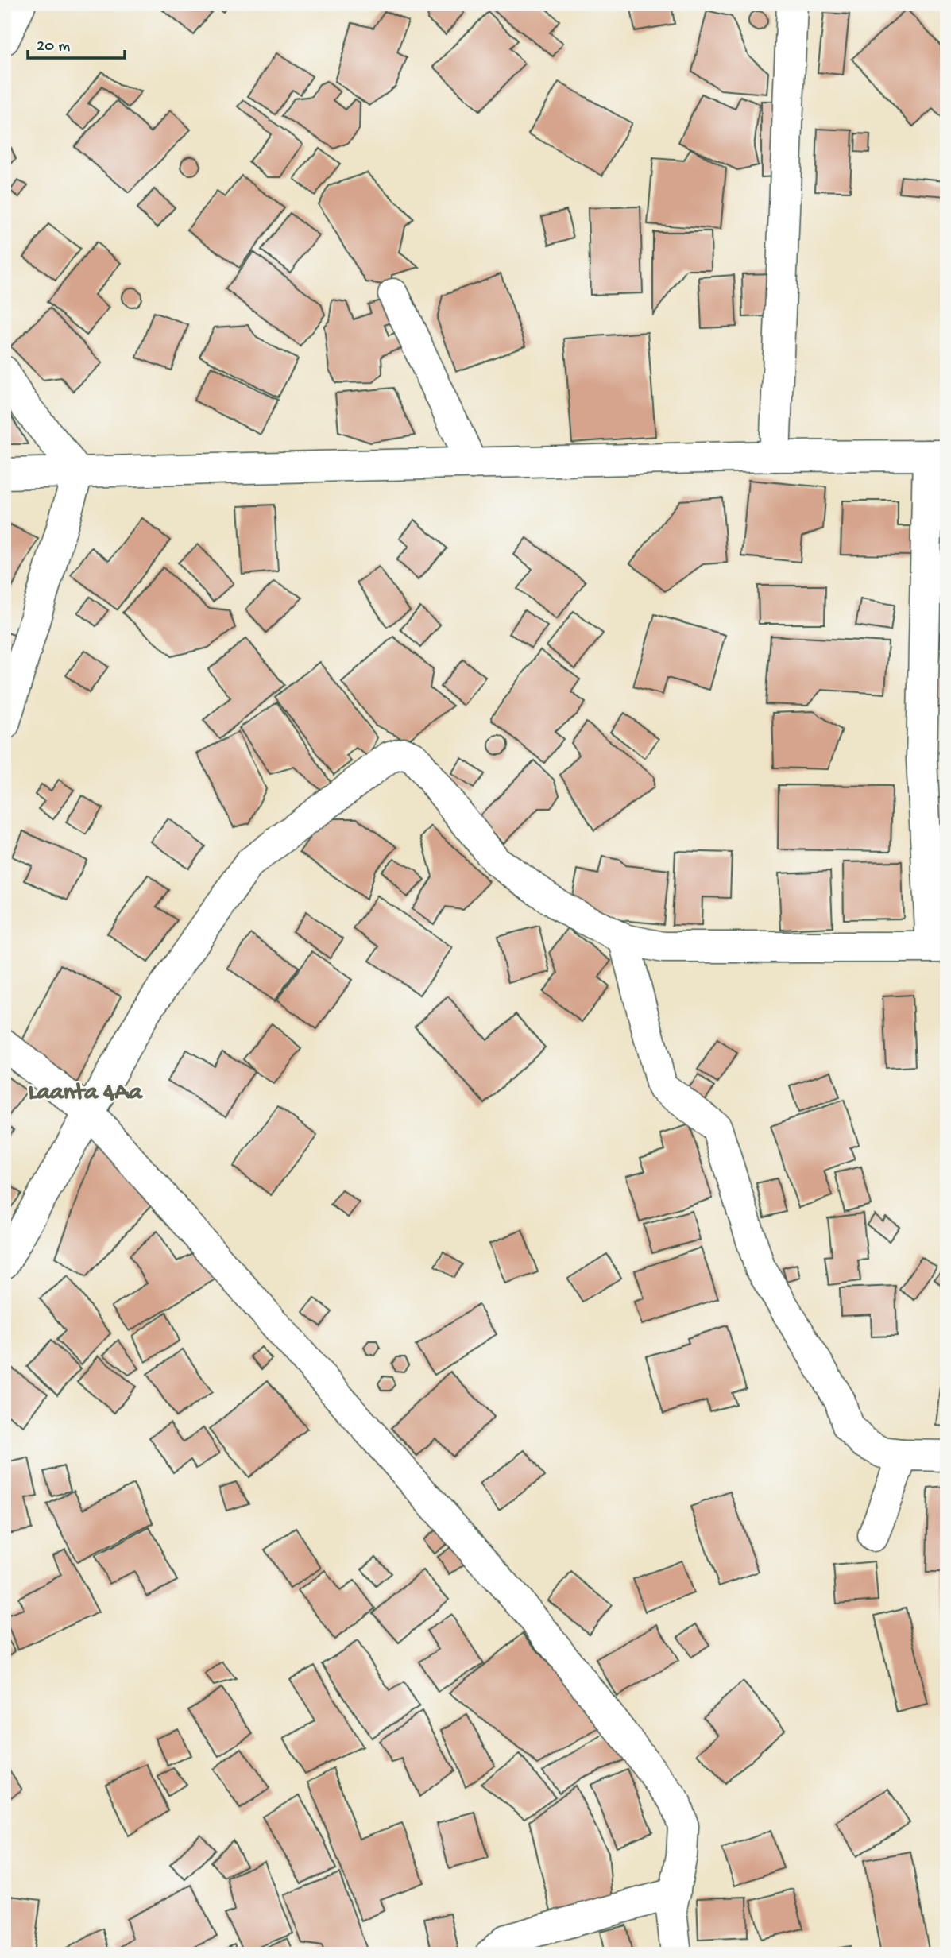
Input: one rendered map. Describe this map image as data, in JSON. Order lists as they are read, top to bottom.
{
  "districts": ["Laanta 4Aa"],
  "scale_bar": "20 m"
}
